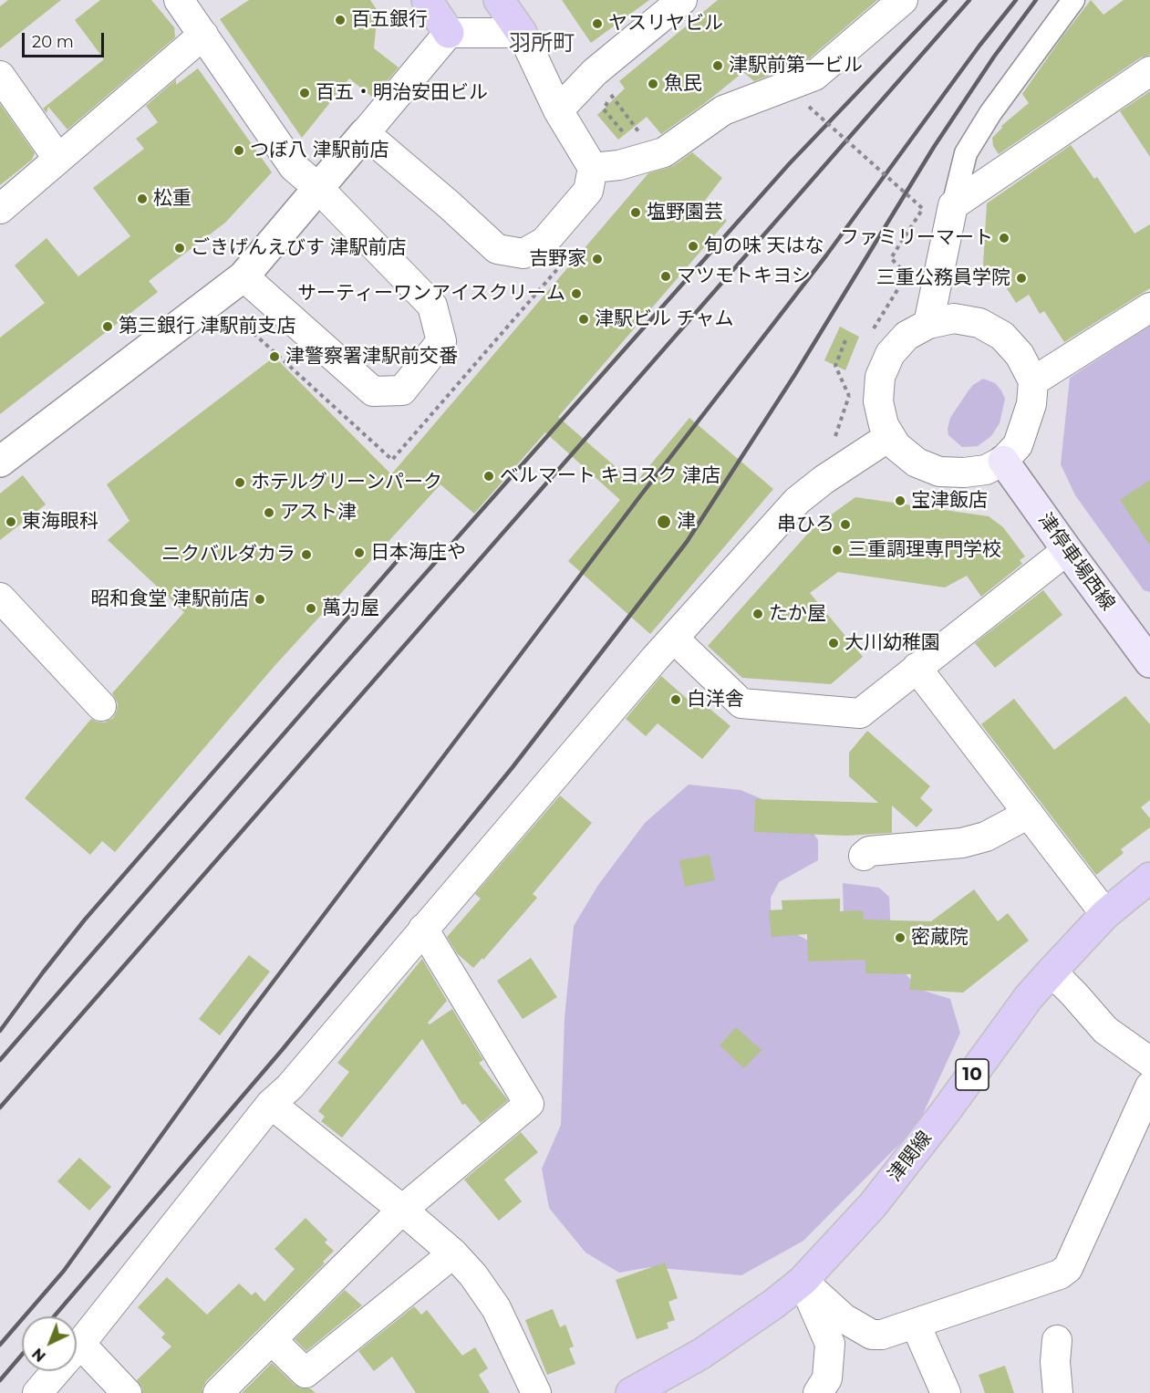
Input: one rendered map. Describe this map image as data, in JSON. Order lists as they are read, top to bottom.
{
  "streets": {
    "main road": ["津停車場西線", "10", "津関線"]
  },
  "districts": ["羽所町"],
  "places": [
    "百五銀行",
    "ヤスリヤビル",
    "津駅前第一ビル",
    "魚民",
    "百五・明治安田ビル",
    "つぼ八 津駅前店",
    "松重",
    "塩野園芸",
    "ファミリーマート",
    "旬の味 天はな",
    "ごきげんえびす 津駅前店",
    "吉野家",
    "マツモトキヨシ",
    "三重公務員学院",
    "サーティーワンアイスクリーム",
    "津駅ビル チャム",
    "第三銀行 津駅前支店",
    "津警察署津駅前交番",
    "ベルマート キヨスク 津店",
    "ホテルグリーンパーク",
    "宝津飯店",
    "アスト津",
    "東海眼科",
    "津",
    "串ひろ",
    "三重調理専門学校",
    "日本海庄や",
    "ニクバルダカラ",
    "昭和食堂 津駅前店",
    "萬力屋",
    "たか屋",
    "大川幼稚園",
    "白洋舎",
    "密蔵院"
  ],
  "scale_bar": "20 m",
  "north": "bottom left"
}
